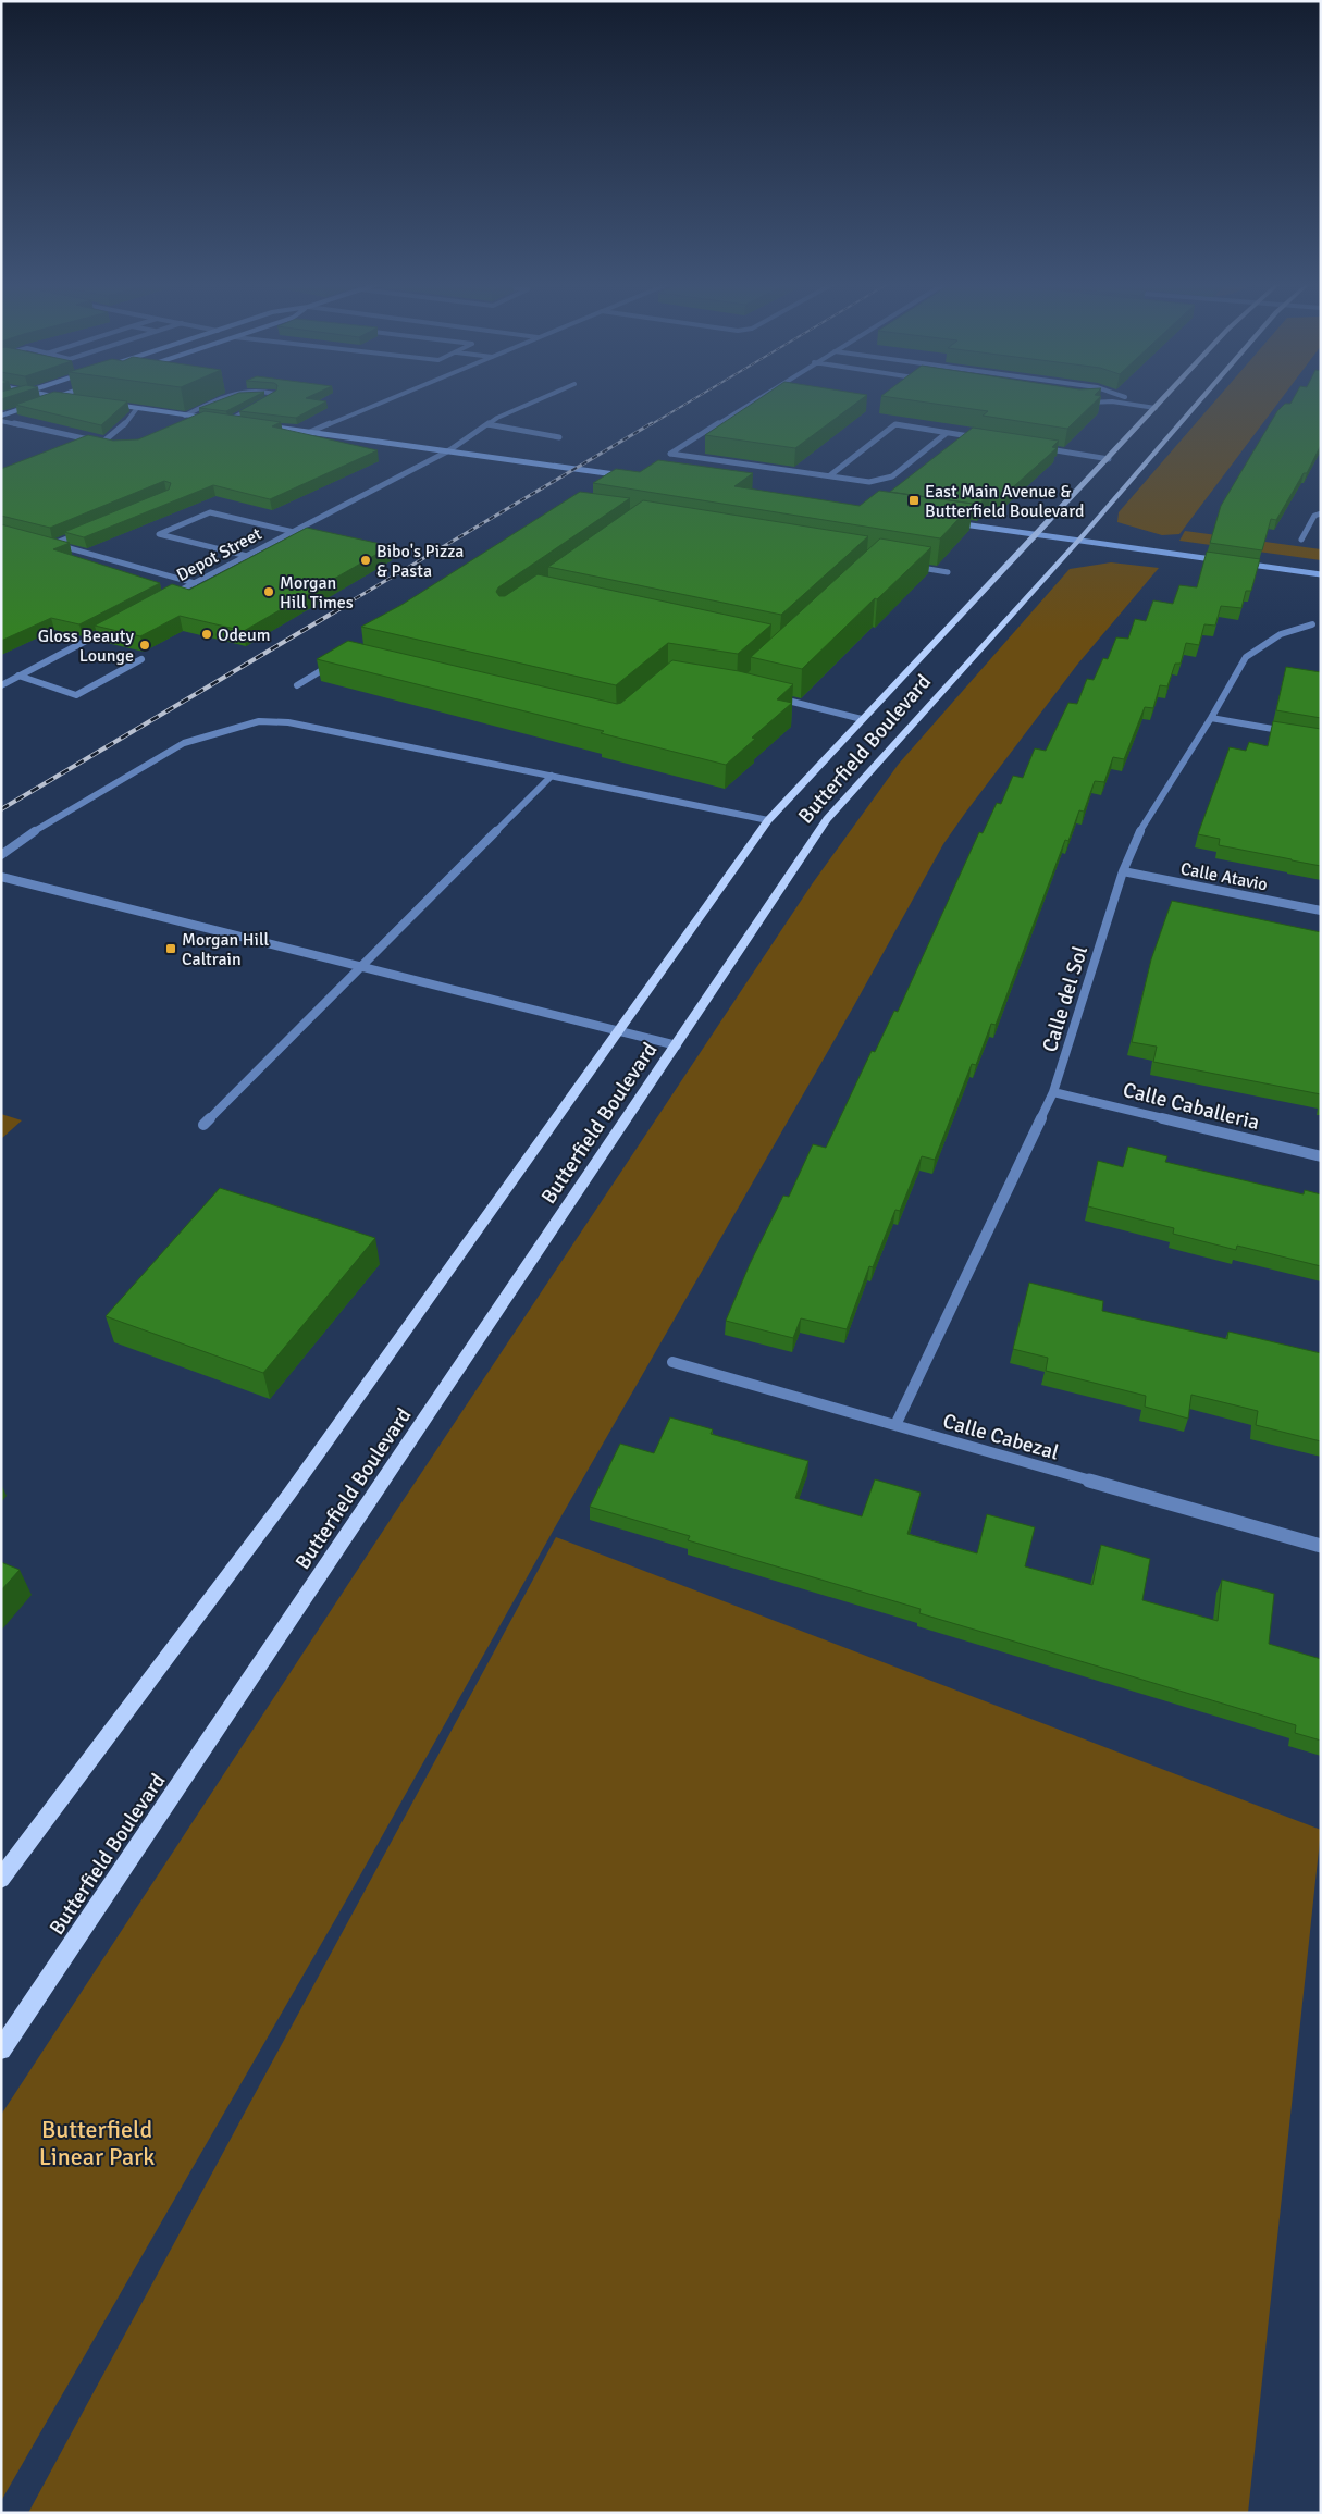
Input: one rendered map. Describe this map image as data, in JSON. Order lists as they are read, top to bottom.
{
  "streets": {
    "main road": ["Butterfield Boulevard"],
    "street": [
      "Depot Street",
      "Calle Atavio",
      "Calle del Sol",
      "Calle Caballeria",
      "Calle Cabezal"
    ]
  },
  "crossings": [
    ["Calle Atavio", "Calle del Sol"],
    ["Calle del Sol", "Calle Caballeria"],
    ["Calle del Sol", "Calle Cabezal"]
  ],
  "parks": ["Butterfield Linear Park"],
  "places": {
    "transit": ["East Main Avenue & Butterfield Boulevard", "Morgan Hill Caltrain"],
    "other": [
      "Bibo's Pizza & Pasta",
      "Morgan Hill Times",
      "Odeum",
      "Gloss Beauty Lounge"
    ]
  }
}
